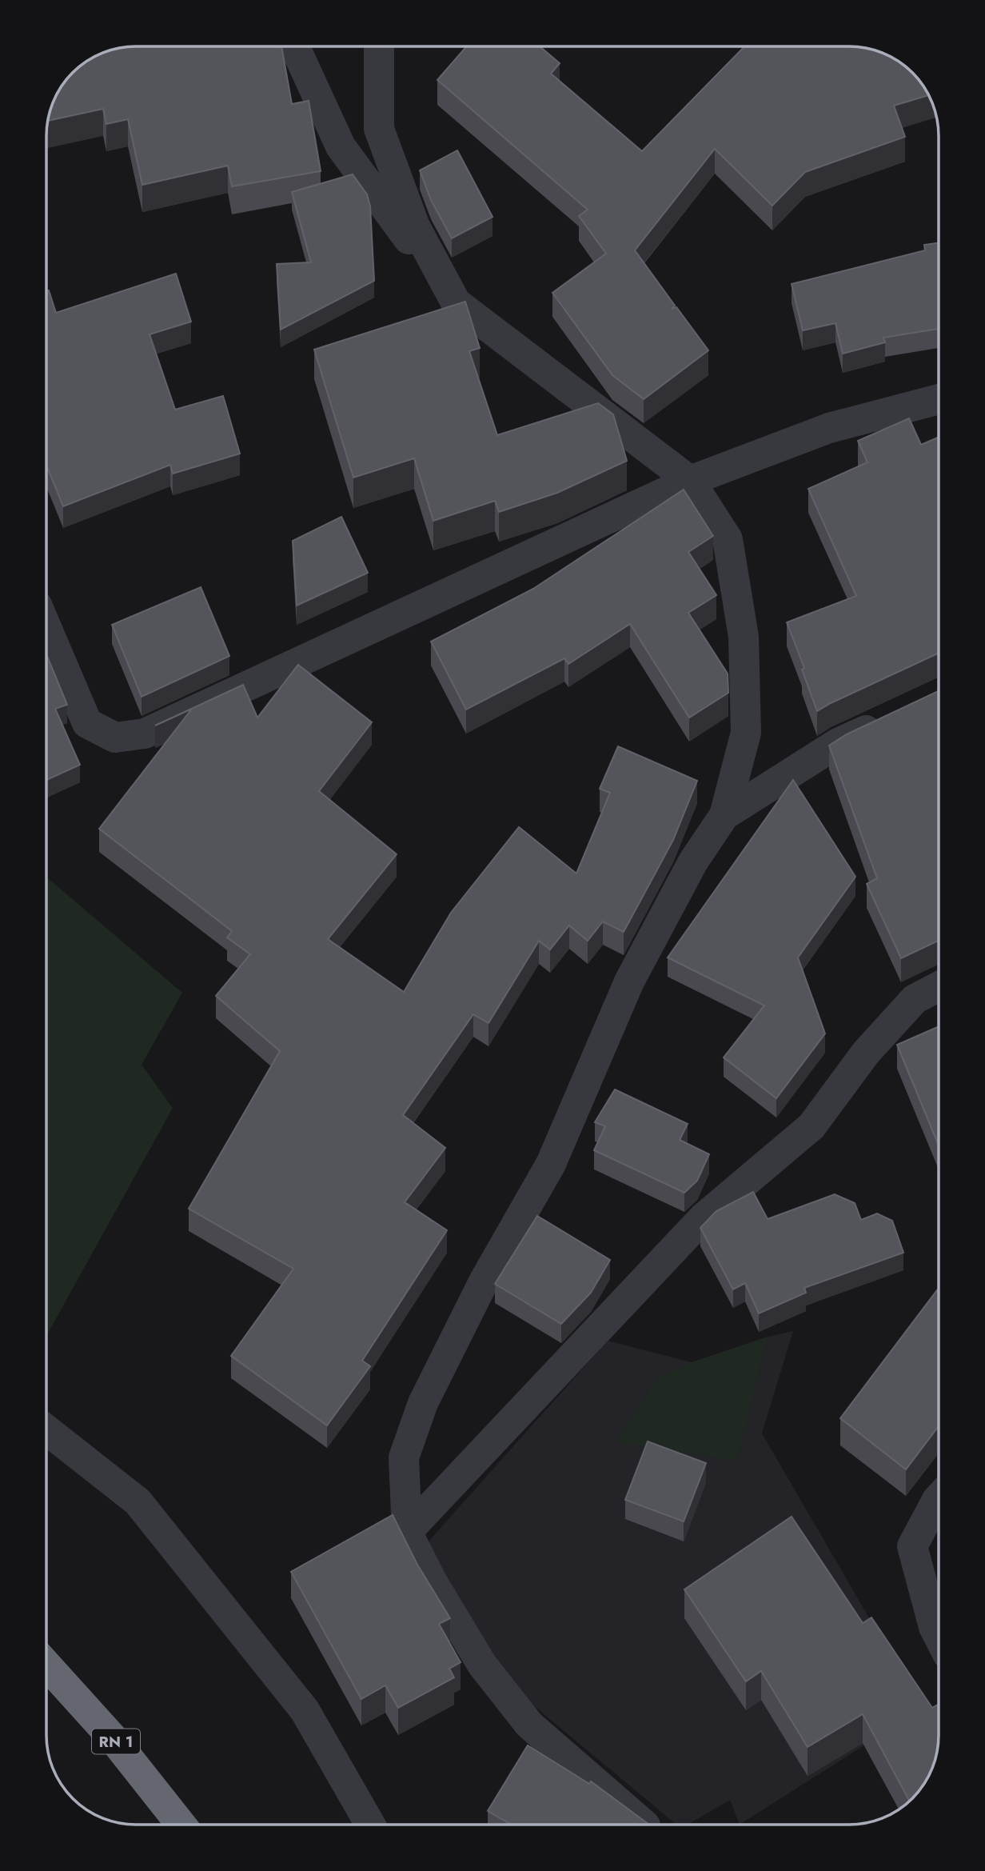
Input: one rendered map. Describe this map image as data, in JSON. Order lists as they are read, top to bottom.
{
  "streets": {
    "highway": ["RN 1"]
  }
}
